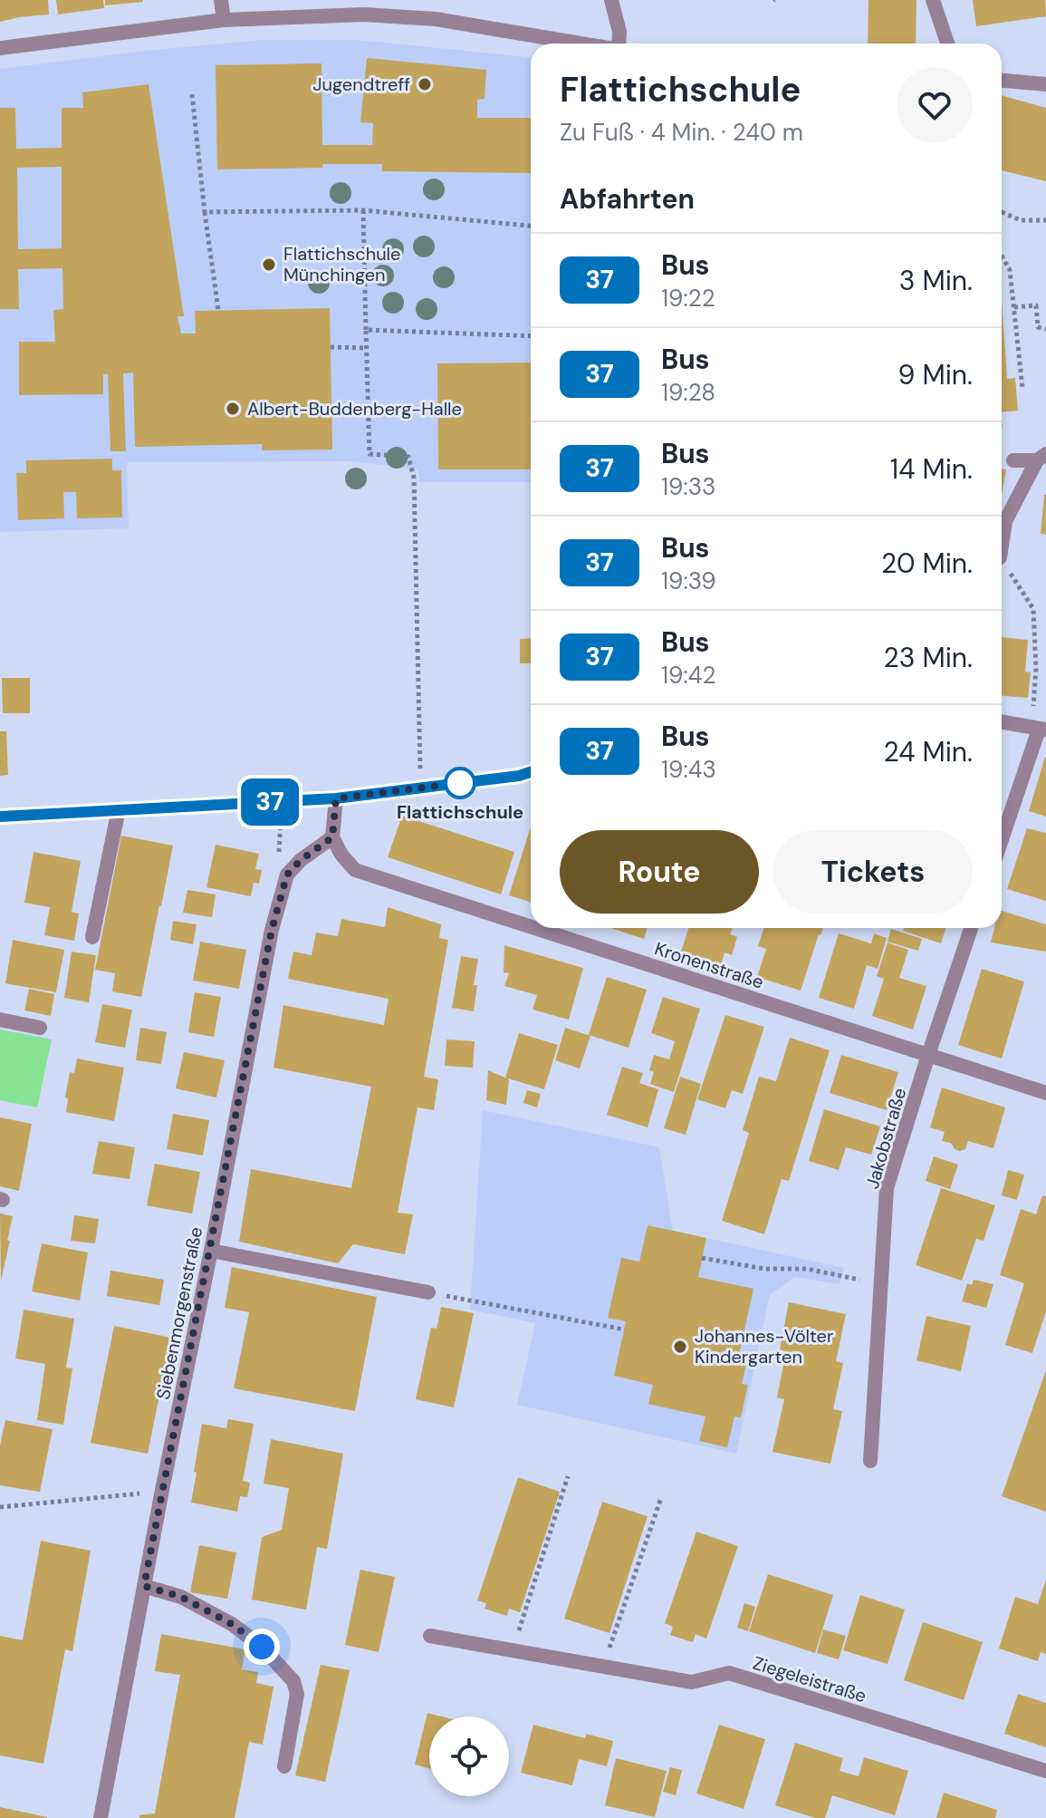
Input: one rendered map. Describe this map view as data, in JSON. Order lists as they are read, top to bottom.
{
  "streets": {
    "street": [
      "Kronenstraße",
      "Jakobstraße",
      "Siebenmorgenstraße",
      "Ziegeleistraße"
    ]
  },
  "crossings": [
    ["Kronenstraße", "Jakobstraße"],
    ["Kronenstraße", "Siebenmorgenstraße"]
  ],
  "places": [
    "Jugendtreff",
    "Flattichschule Münchingen",
    "Albert-Buddenberg-Halle",
    "Flattichschule",
    "Johannes-Völter Kindergarten"
  ],
  "lines": ["bus line 37"],
  "page": {
    "on_map": "37",
    "heading": [
      ["Flattichschule", "Zu Fuß · 4 Min. · 240 m"],
      "Abfahrten"
    ],
    "list": [
      {
        "mark": "37",
        "name": "Bus",
        "note": "19:22",
        "value": "3 Min."
      },
      {
        "mark": "37",
        "name": "Bus",
        "note": "19:28",
        "value": "9 Min."
      },
      {
        "mark": "37",
        "name": "Bus",
        "note": "19:33",
        "value": "14 Min."
      },
      {
        "mark": "37",
        "name": "Bus",
        "note": "19:39",
        "value": "20 Min."
      },
      {
        "mark": "37",
        "name": "Bus",
        "note": "19:42",
        "value": "23 Min."
      },
      {
        "mark": "37",
        "name": "Bus",
        "note": "19:43",
        "value": "24 Min."
      }
    ],
    "buttons": ["Route", "Tickets"]
  }
}
